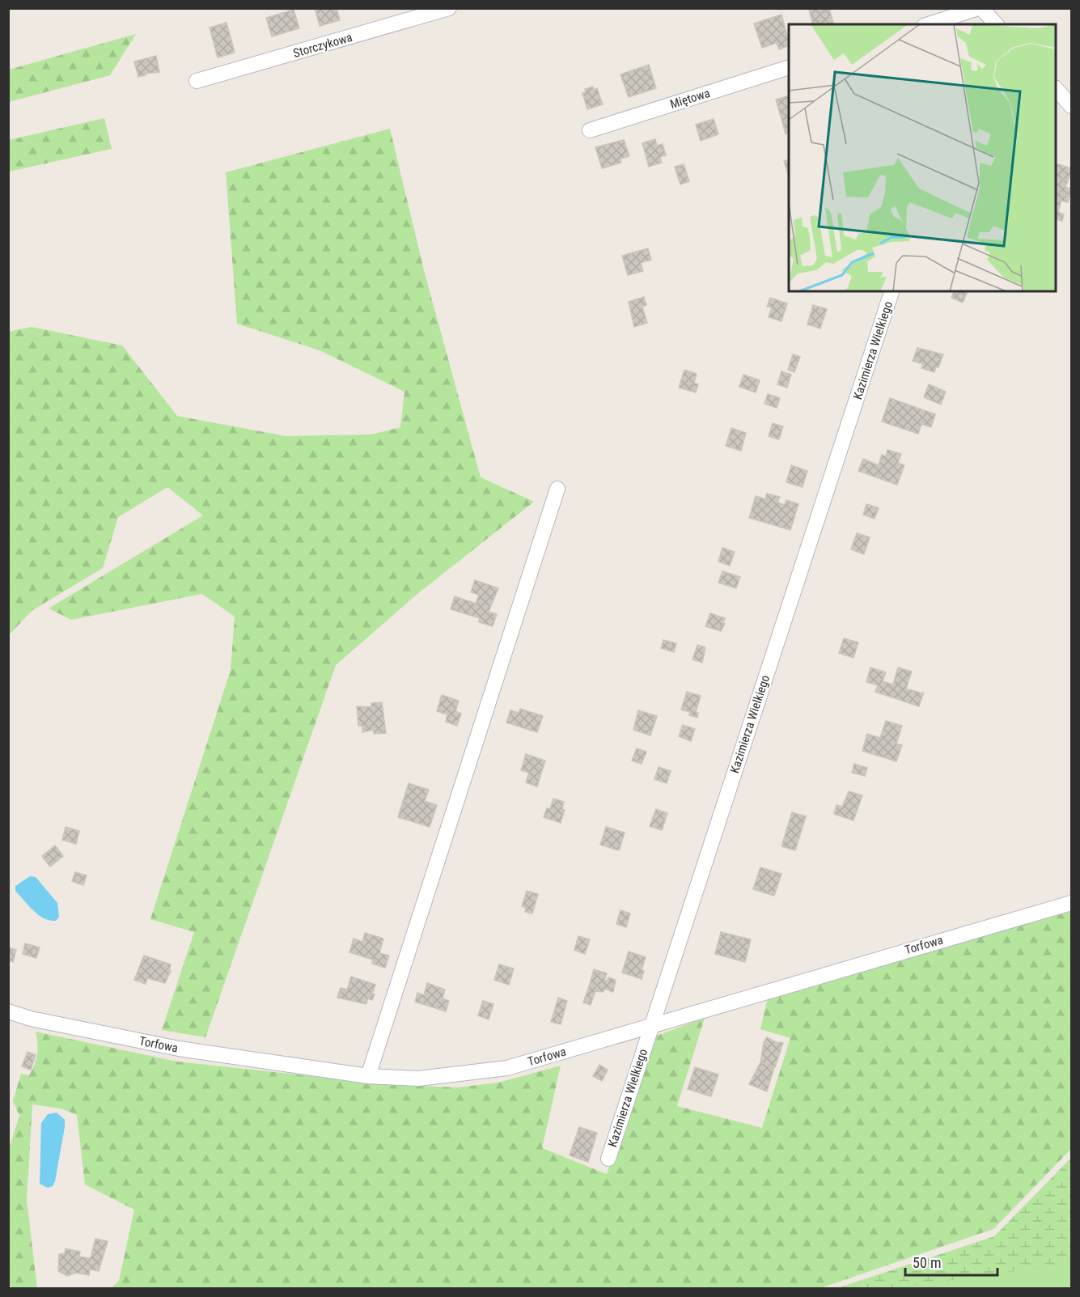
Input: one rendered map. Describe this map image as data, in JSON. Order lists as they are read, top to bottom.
{
  "streets": {
    "street": [
      "Storczykowa",
      "Miętowa",
      "Kazimierza Wielkiego",
      "Torfowa"
    ]
  },
  "crossings": [
    ["Kazimierza Wielkiego", "Torfowa"]
  ],
  "scale_bar": "50 m"
}
